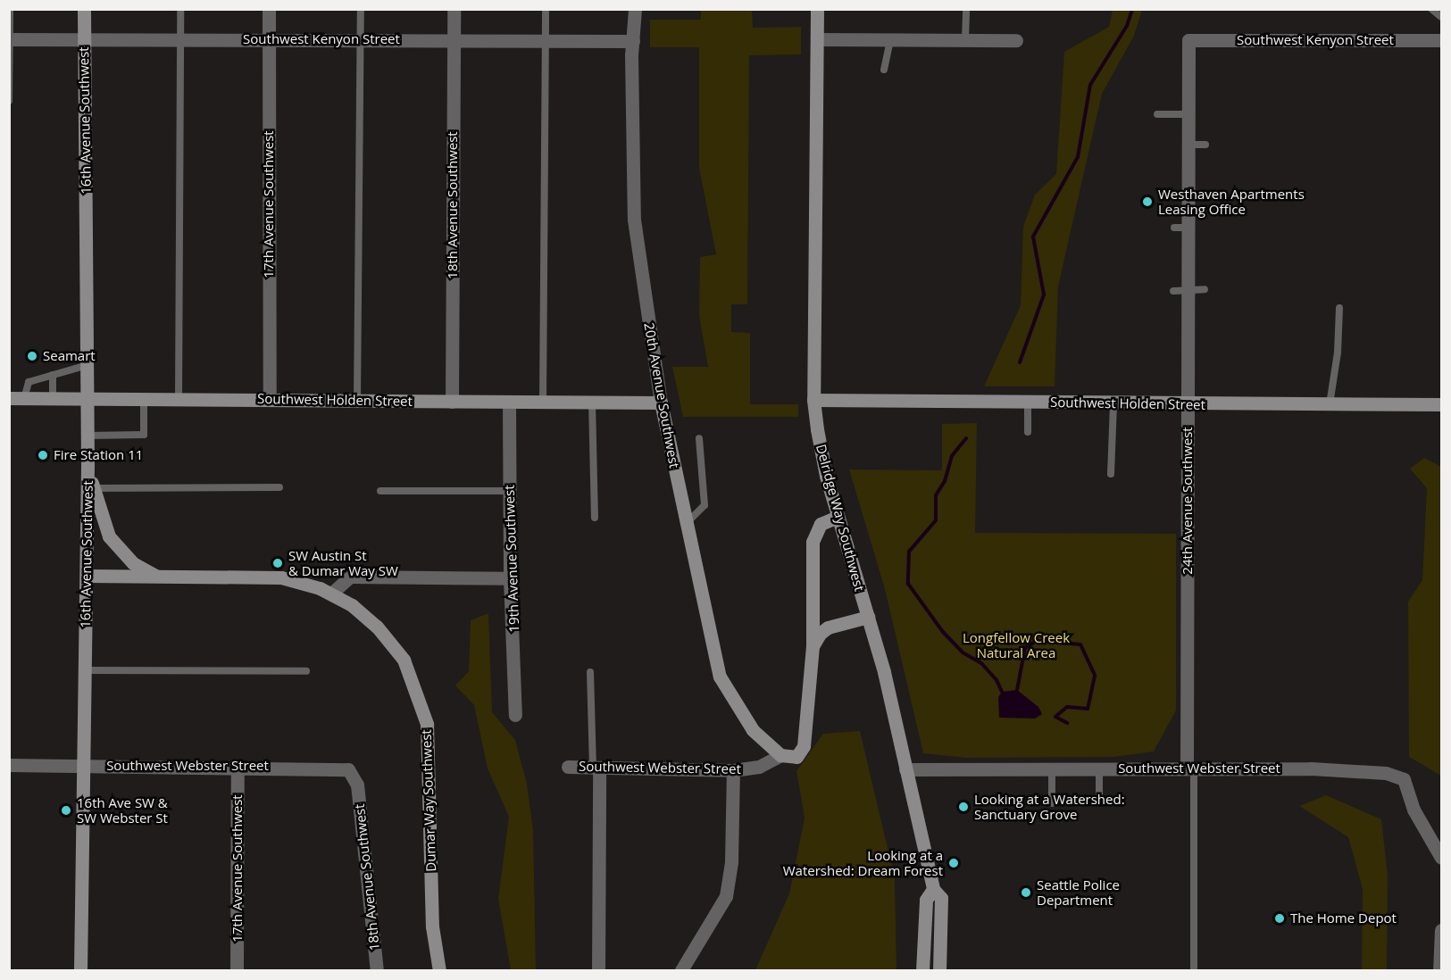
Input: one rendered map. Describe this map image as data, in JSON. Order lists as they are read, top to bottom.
{
  "streets": {
    "street": [
      "Southwest Kenyon Street",
      "16th Avenue Southwest",
      "17th Avenue Southwest",
      "18th Avenue Southwest",
      "20th Avenue Southwest",
      "Southwest Holden Street",
      "24th Avenue Southwest",
      "Delridge Way Southwest",
      "19th Avenue Southwest",
      "Southwest Webster Street",
      "Dumar Way Southwest"
    ]
  },
  "crossings": [
    ["Southwest Kenyon Street", "16th Avenue Southwest"],
    ["Southwest Kenyon Street", "17th Avenue Southwest"],
    ["Southwest Kenyon Street", "18th Avenue Southwest"],
    ["Southwest Kenyon Street", "20th Avenue Southwest"],
    ["Southwest Kenyon Street", "24th Avenue Southwest"],
    ["16th Avenue Southwest", "Southwest Holden Street"],
    ["16th Avenue Southwest", "Southwest Webster Street"],
    ["16th Avenue Southwest", "Dumar Way Southwest"],
    ["17th Avenue Southwest", "Southwest Holden Street"],
    ["17th Avenue Southwest", "Southwest Webster Street"],
    ["18th Avenue Southwest", "Southwest Holden Street"],
    ["18th Avenue Southwest", "Southwest Webster Street"],
    ["20th Avenue Southwest", "Southwest Holden Street"],
    ["20th Avenue Southwest", "Southwest Webster Street"],
    ["Southwest Holden Street", "24th Avenue Southwest"],
    ["Southwest Holden Street", "Delridge Way Southwest"],
    ["Southwest Holden Street", "19th Avenue Southwest"],
    ["24th Avenue Southwest", "Southwest Webster Street"],
    ["Delridge Way Southwest", "Southwest Webster Street"]
  ],
  "parks": ["Longfellow Creek Natural Area"],
  "places": [
    "Westhaven Apartments Leasing Office",
    "Seamart",
    "Fire Station 11",
    "SW Austin St & Dumar Way SW",
    "Looking at a Watershed: Sanctuary Grove",
    "16th Ave SW & SW Webster St",
    "Looking at a Watershed: Dream Forest",
    "Seattle Police Department",
    "The Home Depot"
  ]
}
